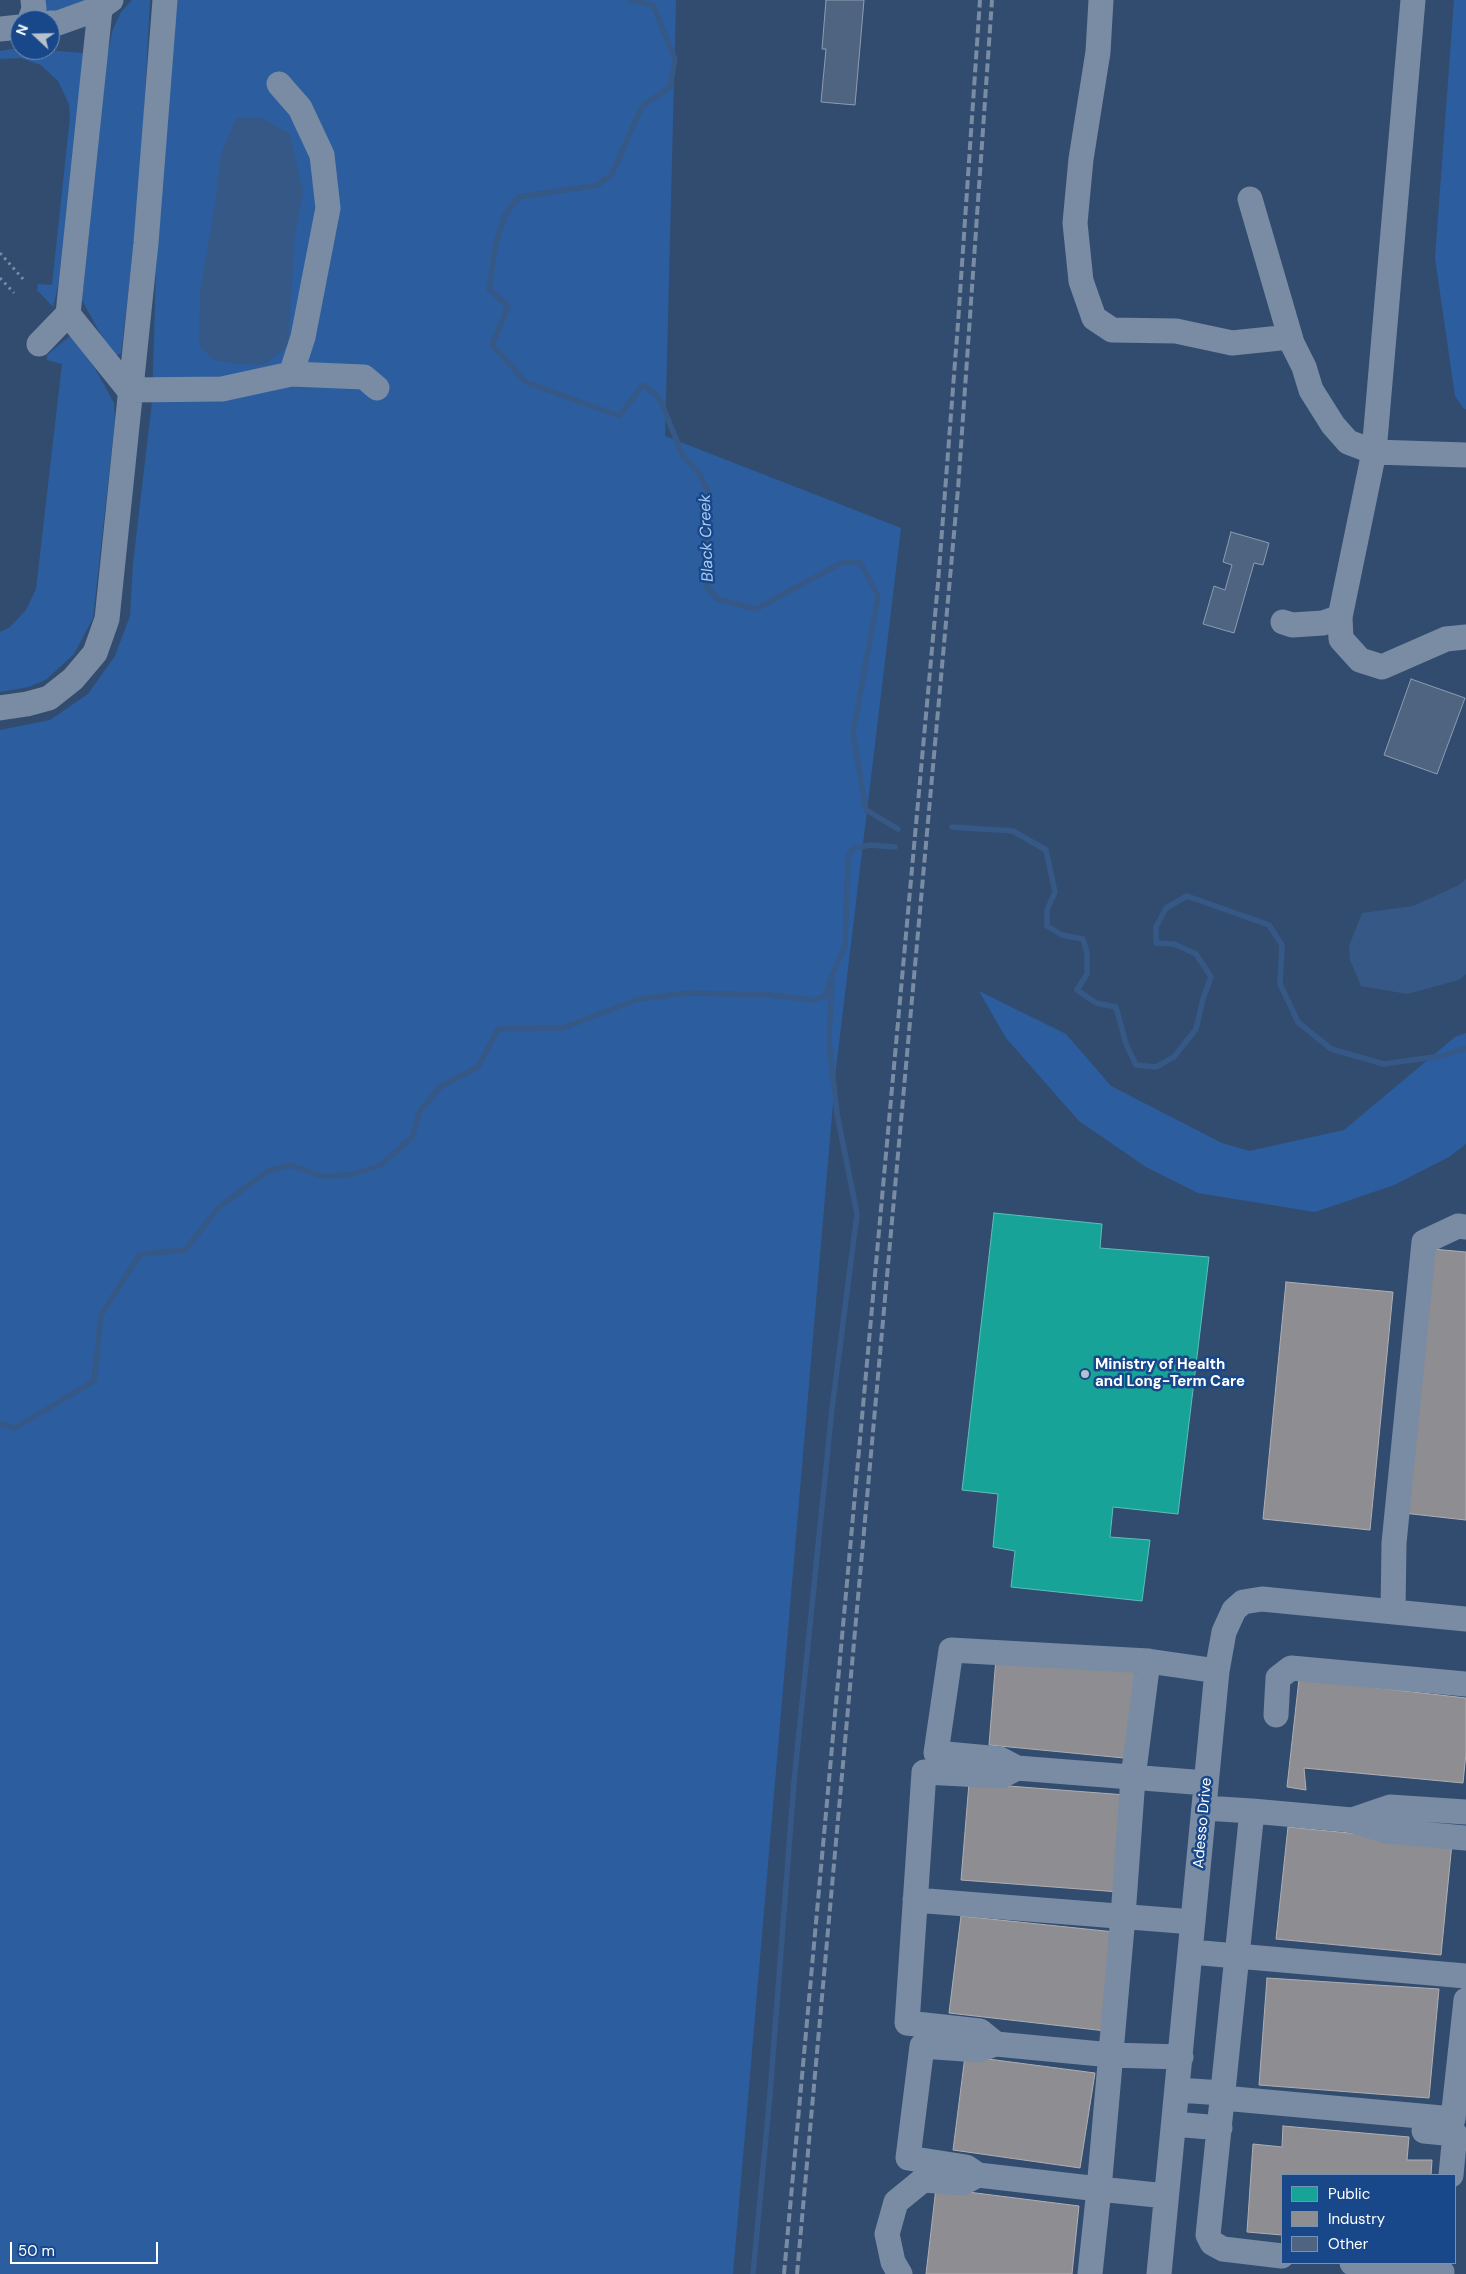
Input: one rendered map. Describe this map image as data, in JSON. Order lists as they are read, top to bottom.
{
  "streets": {
    "street": ["Adesso Drive"]
  },
  "water": ["Black Creek"],
  "places": ["Ministry of Health and Long-Term Care"],
  "legend": ["Public", "Industry", "Other"],
  "scale_bar": "50 m",
  "north": "left"
}
